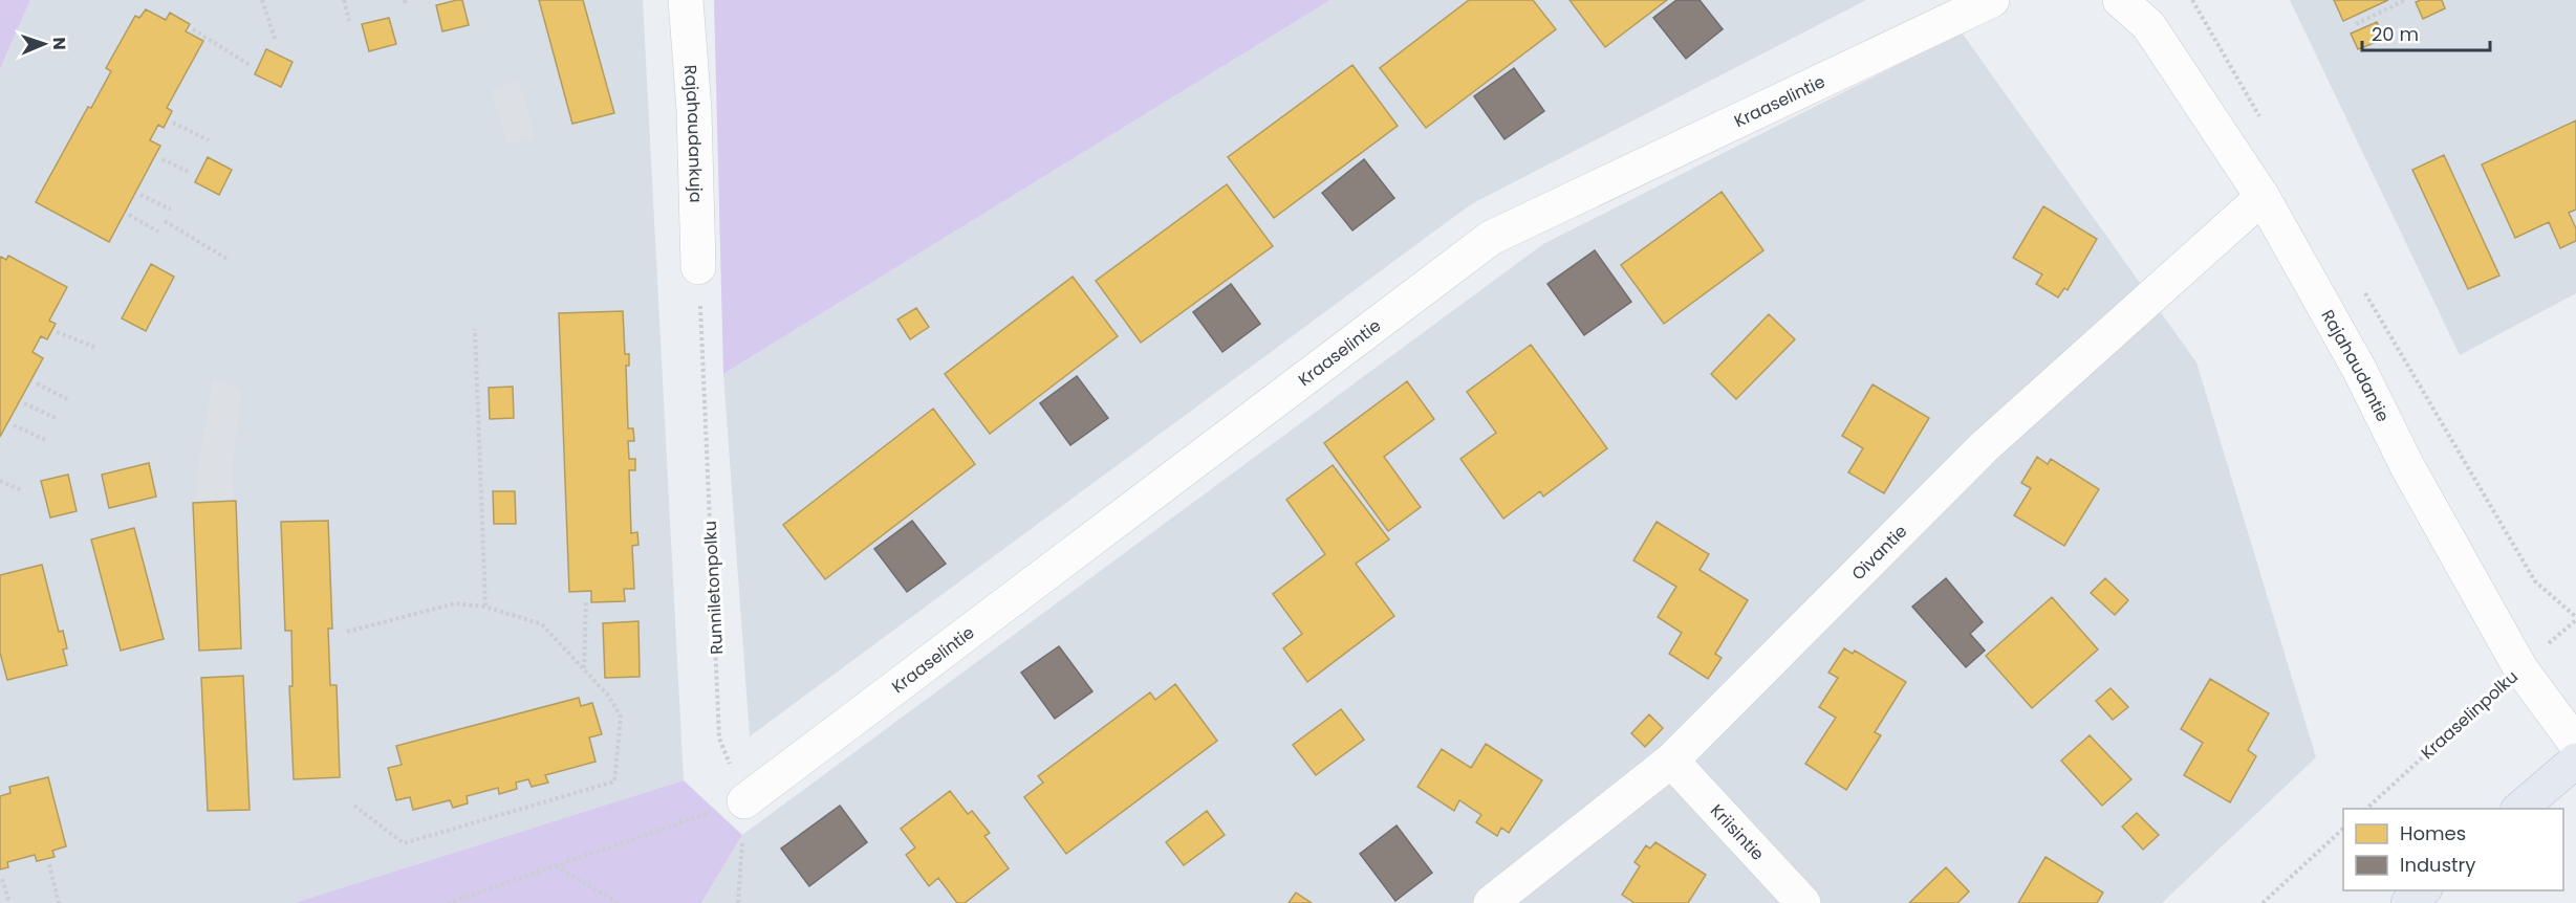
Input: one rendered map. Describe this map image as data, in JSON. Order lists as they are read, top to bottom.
{
  "streets": {
    "street": [
      "Kraaselintie",
      "Rajahaudankuja",
      "Rajahaudantie",
      "Oivantie",
      "Kriisintie"
    ],
    "path": ["Runniletonpolku", "Kraaselinpolku"]
  },
  "crossings": [
    ["Kraaselintie", "Runniletonpolku"],
    ["Rajahaudankuja", "Runniletonpolku"],
    ["Rajahaudantie", "Oivantie"],
    ["Rajahaudantie", "Kraaselinpolku"],
    ["Oivantie", "Kriisintie"]
  ],
  "legend": ["Homes", "Industry"],
  "scale_bar": "20 m",
  "north": "right"
}
